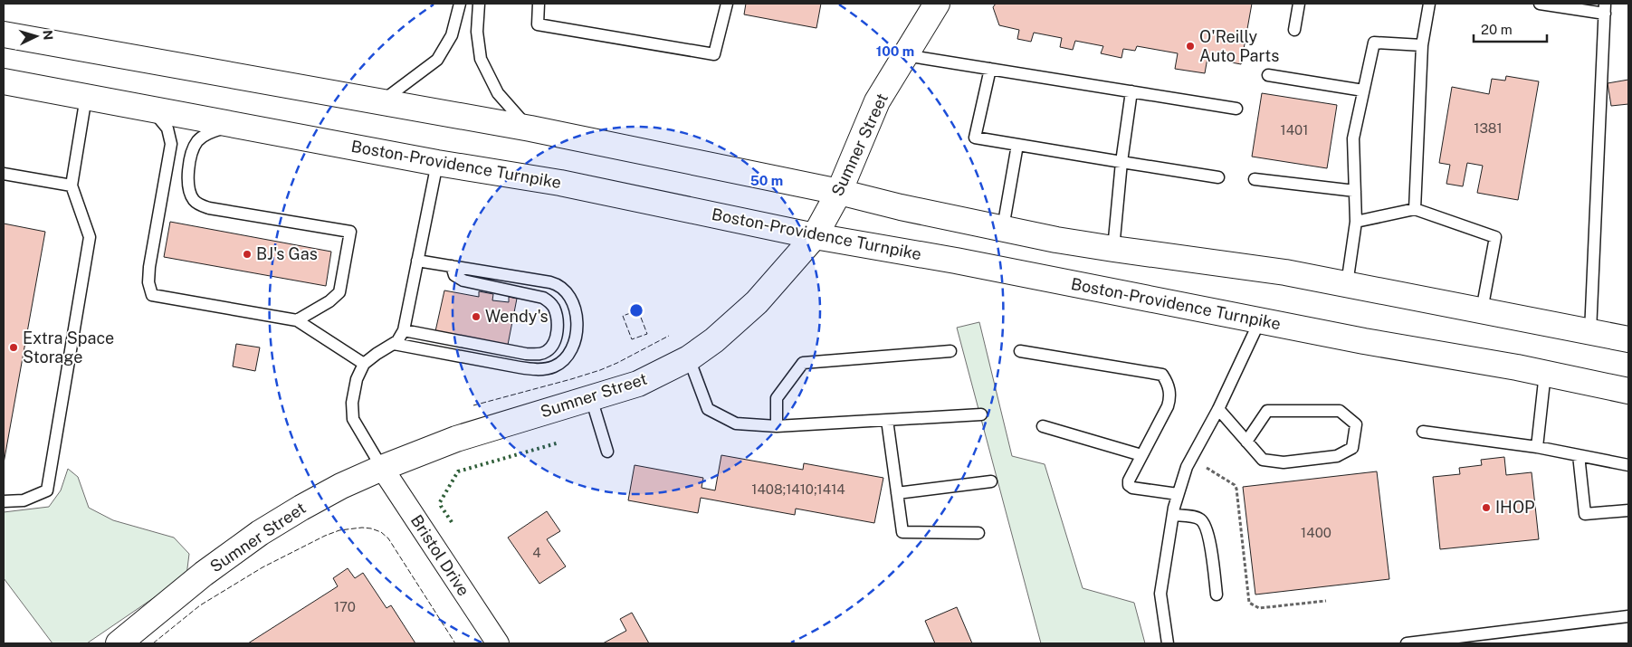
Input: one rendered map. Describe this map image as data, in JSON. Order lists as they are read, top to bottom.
{
  "streets": {
    "main road": ["Sumner Street", "Boston-Providence Turnpike"],
    "street": ["Bristol Drive"]
  },
  "crossings": [
    ["Sumner Street", "Boston-Providence Turnpike"],
    ["Sumner Street", "Bristol Drive"]
  ],
  "places": [
    "O'Reilly Auto Parts",
    "BJ's Gas",
    "Wendy's",
    "Extra Space Storage",
    "IHOP"
  ],
  "house_numbers": [
    "1381",
    "1401",
    "1408;1410;1414",
    "1400",
    "4",
    "170"
  ],
  "scale_bar": "20 m",
  "north": "right",
  "rings": ["100 m", "50 m"]
}
